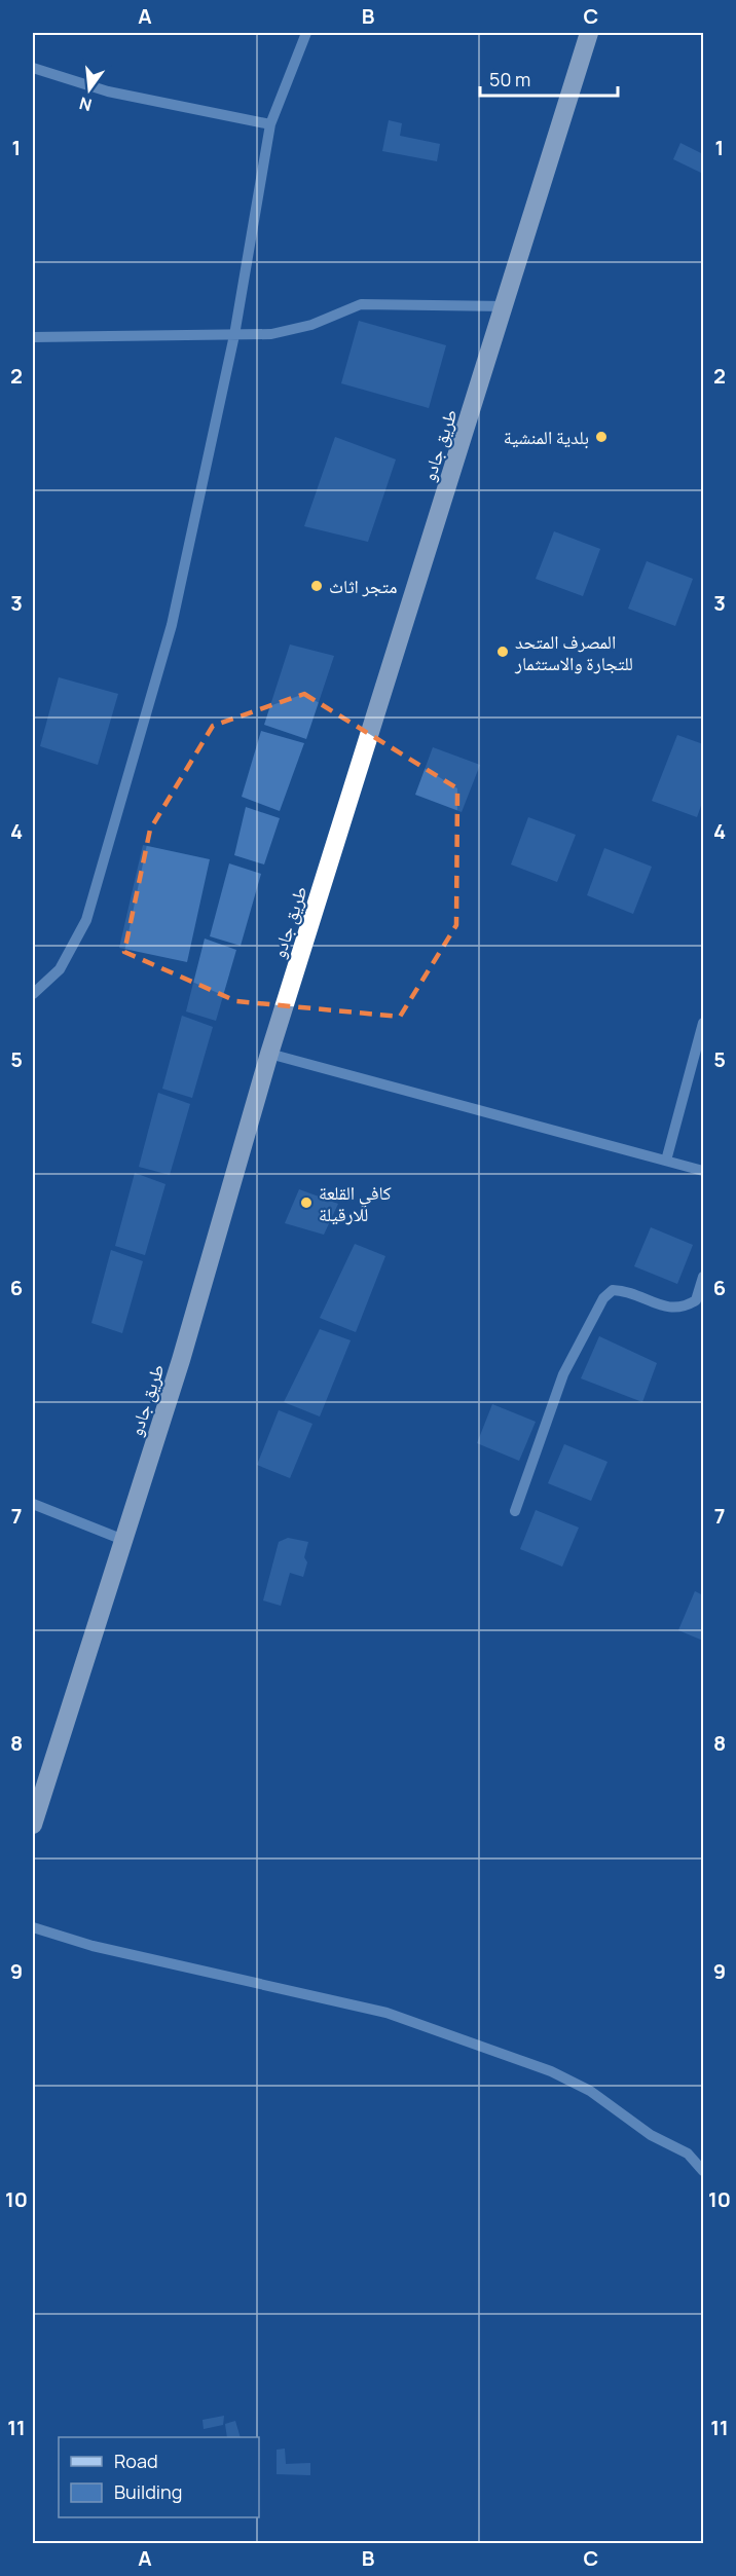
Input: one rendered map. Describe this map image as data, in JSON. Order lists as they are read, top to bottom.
{
  "streets": {
    "highway": ["طريق جادو"]
  },
  "places": [
    "بلدية المنشية",
    "متجر اثاث",
    "المصرف المتحد للتجارة والاستثمار",
    "كافي القلعة للارقيلة"
  ],
  "legend": ["Road", "Building"],
  "scale_bar": "50 m",
  "north": "bottom",
  "grid": {
    "columns": ["A", "B", "C"],
    "rows": [
      "1",
      "2",
      "3",
      "4",
      "5",
      "6",
      "7",
      "8",
      "9",
      "10",
      "11"
    ]
  }
}
